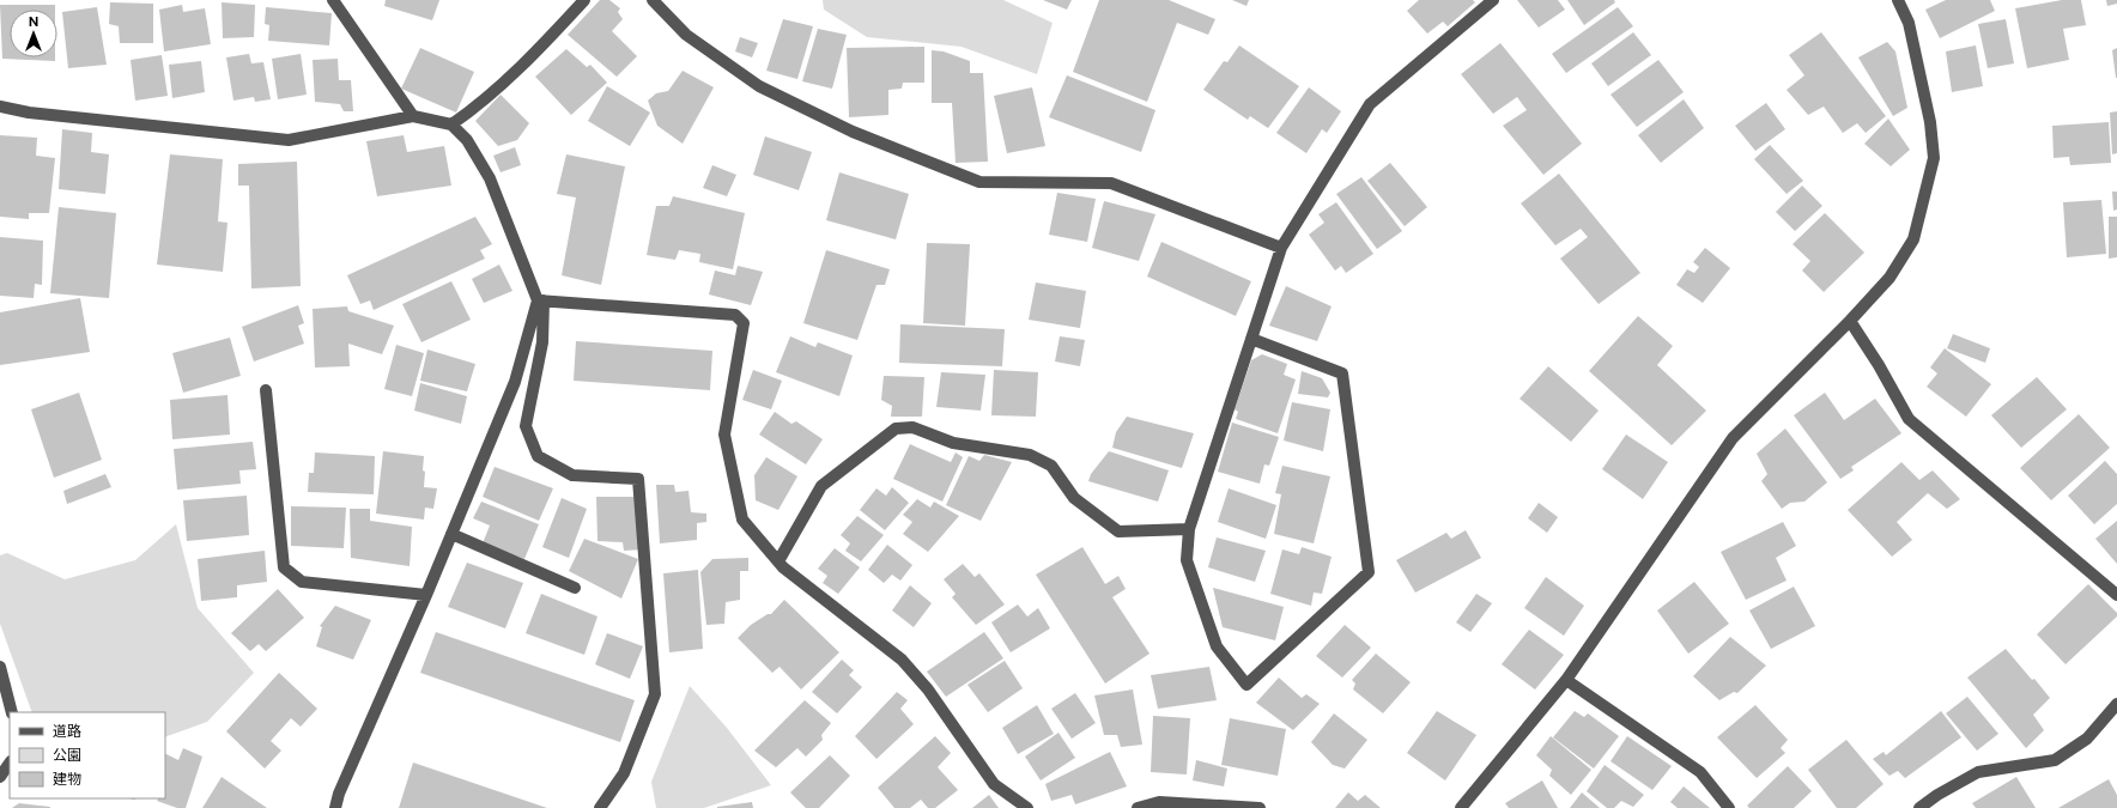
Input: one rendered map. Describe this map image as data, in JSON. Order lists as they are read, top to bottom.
{
  "legend": ["道路", "公園", "建物"],
  "north": "top"
}
